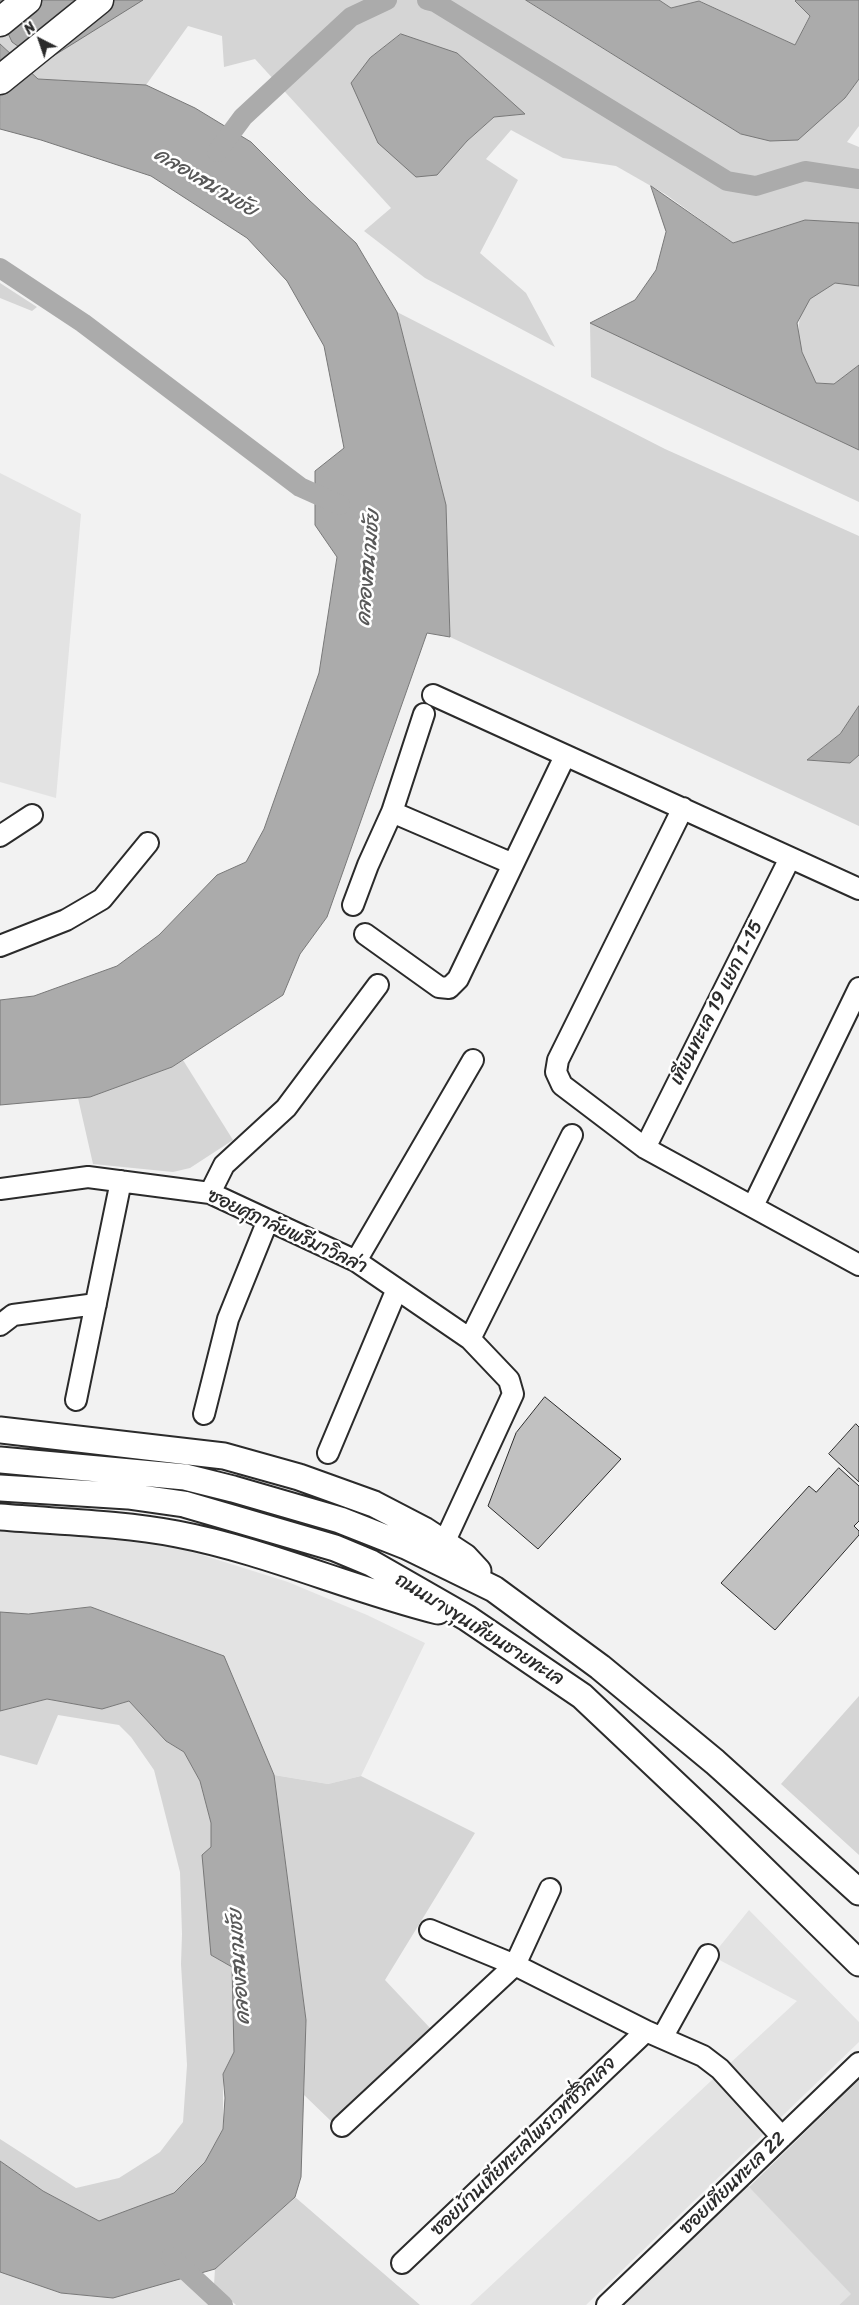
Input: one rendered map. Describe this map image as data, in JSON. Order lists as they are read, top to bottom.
{
  "streets": {
    "main road": ["ถนนบางขุนเทียนชายทะเล"],
    "street": [
      "เทียนทะเล 19 แยก 1-15",
      "ซอยศุภาลัยพรีมาวิลล่า",
      "ซอยบ้านเทียทะเลไพรเวทซี่วิลเลจ",
      "ซอยเทียนทะเล 22"
    ]
  },
  "water": ["คลองสนามชัย"],
  "north": "top left"
}
